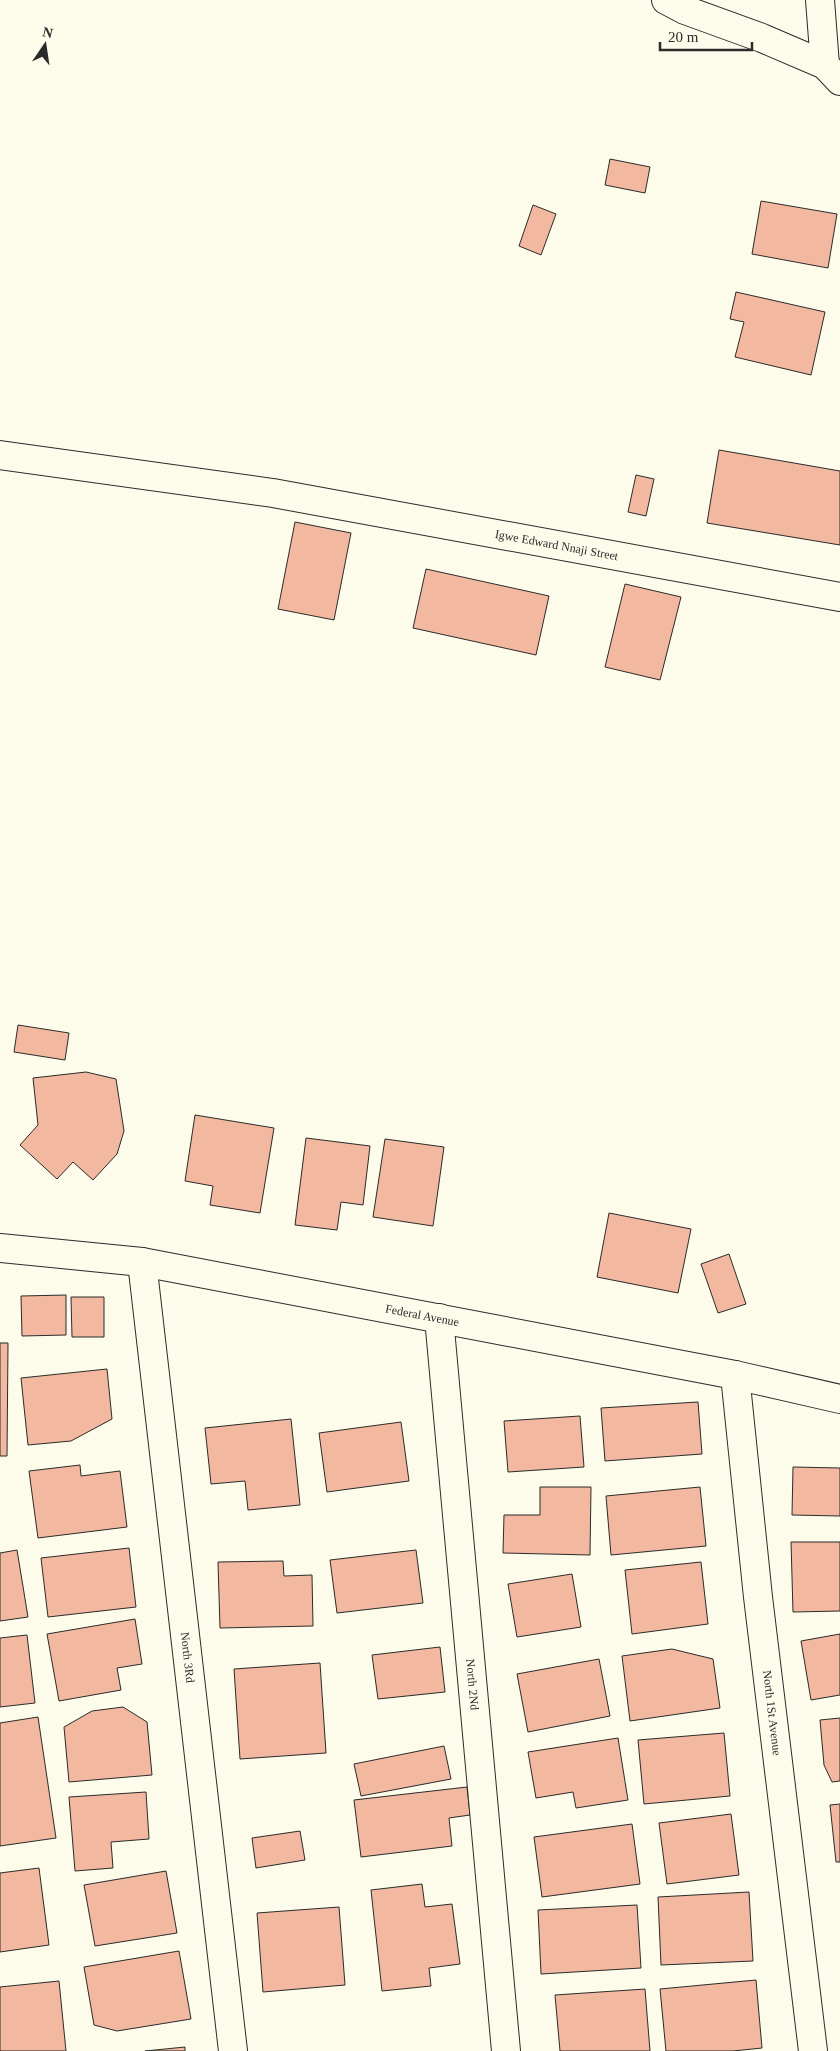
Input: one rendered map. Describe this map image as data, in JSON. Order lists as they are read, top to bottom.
{
  "streets": {
    "street": [
      "Igwe Edward Nnaji Street",
      "Federal Avenue",
      "North 3Rd",
      "North 2Nd",
      "North 1St Avenue"
    ]
  },
  "crossings": [
    ["Federal Avenue", "North 3Rd"],
    ["Federal Avenue", "North 2Nd"],
    ["Federal Avenue", "North 1St Avenue"]
  ],
  "scale_bar": "20 m",
  "north": "top"
}
